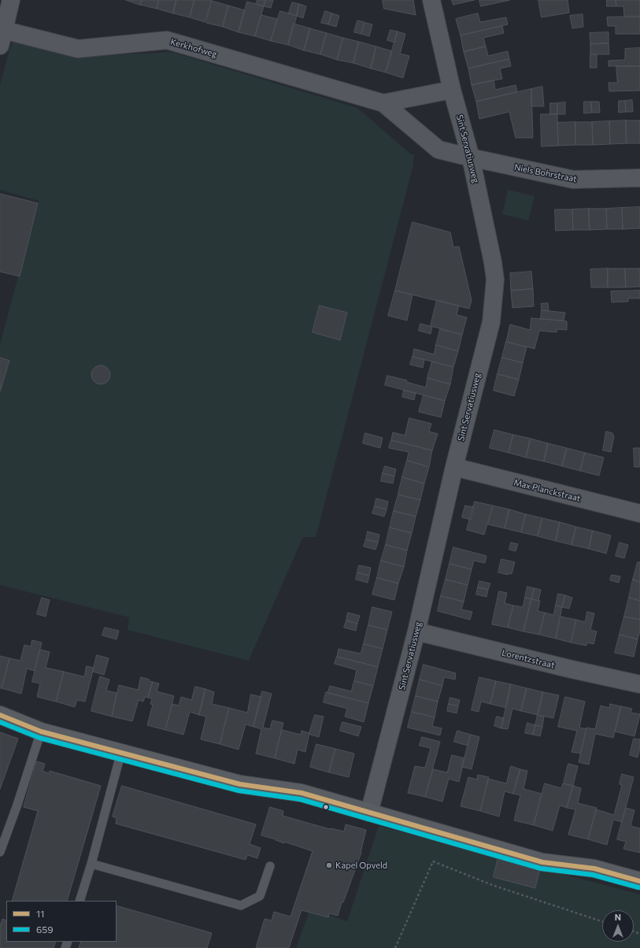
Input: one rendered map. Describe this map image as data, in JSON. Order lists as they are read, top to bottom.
{
  "streets": {
    "street": [
      "Kerkhofweg",
      "Sint Servatiusweg",
      "Niels Bohrstraat",
      "Max Planckstraat",
      "Lorentzstraat"
    ]
  },
  "crossings": [
    ["Kerkhofweg", "Sint Servatiusweg"],
    ["Kerkhofweg", "Niels Bohrstraat"],
    ["Sint Servatiusweg", "Niels Bohrstraat"],
    ["Sint Servatiusweg", "Max Planckstraat"],
    ["Sint Servatiusweg", "Lorentzstraat"]
  ],
  "places": ["Kapel Opveld"],
  "lines": ["transit line 11", "transit line 659"],
  "legend": ["11", "659"],
  "north": "top"
}
